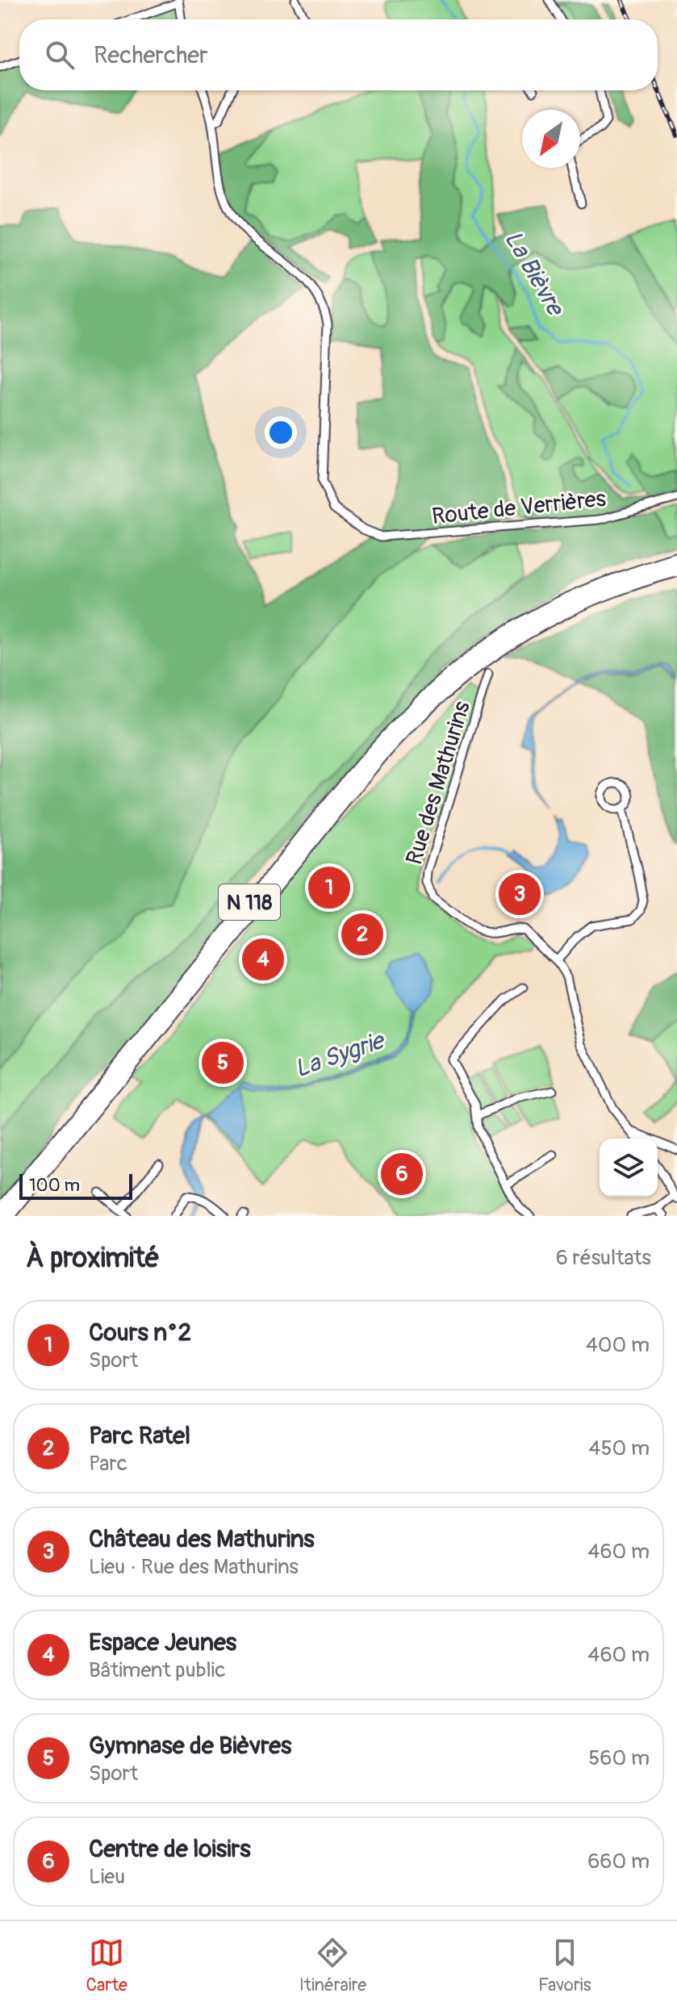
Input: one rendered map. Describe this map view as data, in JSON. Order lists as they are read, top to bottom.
{
  "streets": {
    "highway": ["N 118"],
    "street": ["Route de Verrières", "Rue des Mathurins"]
  },
  "water": ["La Bièvre", "La Sygrie"],
  "scale_bar": "100 m",
  "north": "bottom left",
  "page": {
    "search": "Rechercher",
    "pins": [
      "1",
      "3",
      "2",
      "4",
      "5",
      "6"
    ],
    "scale": "100 m",
    "heading": ["À proximité", "6 résultats"],
    "list": [
      {
        "mark": "1",
        "name": "Cours n°2",
        "note": "Sport",
        "value": "400 m"
      },
      {
        "mark": "2",
        "name": "Parc Ratel",
        "note": "Parc",
        "value": "450 m"
      },
      {
        "mark": "3",
        "name": "Château des Mathurins",
        "note": "Lieu · Rue des Mathurins",
        "value": "460 m"
      },
      {
        "mark": "4",
        "name": "Espace Jeunes",
        "note": "Bâtiment public",
        "value": "460 m"
      },
      {
        "mark": "5",
        "name": "Gymnase de Bièvres",
        "note": "Sport",
        "value": "560 m"
      },
      {
        "mark": "6",
        "name": "Centre de loisirs",
        "note": "Lieu",
        "value": "660 m"
      }
    ],
    "nav": ["Carte", "Itinéraire", "Favoris"]
  }
}
